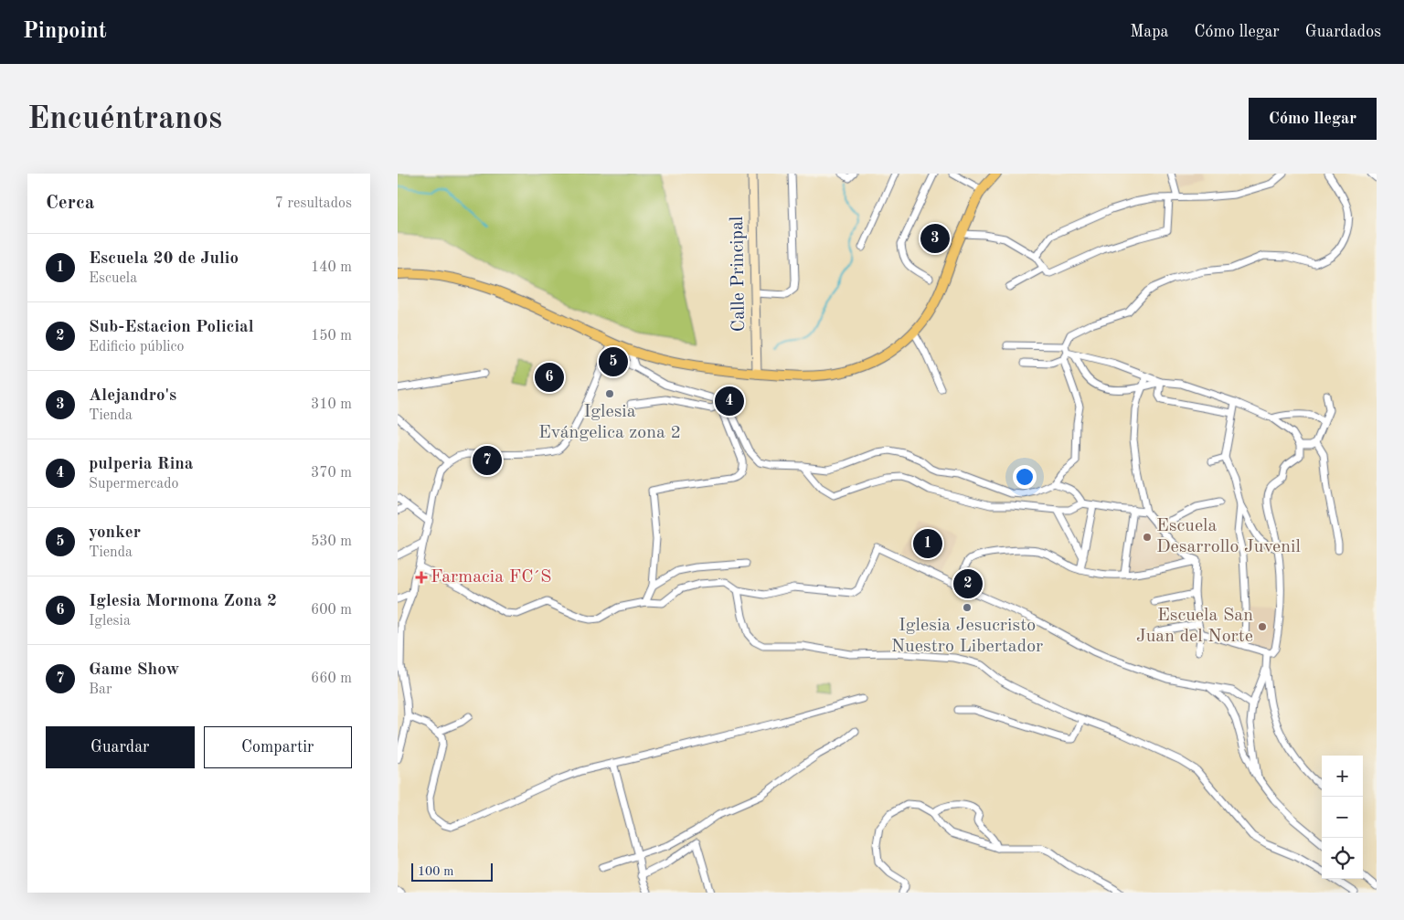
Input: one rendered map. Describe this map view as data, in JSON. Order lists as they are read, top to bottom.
{
  "streets": {
    "street": ["Calle Principal"]
  },
  "places": {
    "other": [
      "Iglesia Evángelica zona 2",
      "Escuela Desarrollo Juvenil",
      "Iglesia Jesucristo Nuestro Libertador",
      "Escuela San Juan del Norte"
    ],
    "health": ["Farmacia FC´S"]
  },
  "scale_bar": "100 m",
  "page": {
    "header": "Pinpoint",
    "nav": ["Mapa", "Cómo llegar", "Guardados"],
    "buttons": [
      "Cómo llegar",
      ["Guardar", "Compartir"]
    ],
    "title": "Encuéntranos",
    "heading": ["Cerca", "7 resultados"],
    "pins": [
      "3",
      "5",
      "6",
      "4",
      "7",
      "1",
      "2"
    ],
    "list": [
      {
        "mark": "1",
        "name": "Escuela 20 de Julio",
        "note": "Escuela",
        "value": "140 m"
      },
      {
        "mark": "2",
        "name": "Sub-Estacion Policial",
        "note": "Edificio público",
        "value": "150 m"
      },
      {
        "mark": "3",
        "name": "Alejandro's",
        "note": "Tienda",
        "value": "310 m"
      },
      {
        "mark": "4",
        "name": "pulperia Rina",
        "note": "Supermercado",
        "value": "370 m"
      },
      {
        "mark": "5",
        "name": "yonker",
        "note": "Tienda",
        "value": "530 m"
      },
      {
        "mark": "6",
        "name": "Iglesia Mormona Zona 2",
        "note": "Iglesia",
        "value": "600 m"
      },
      {
        "mark": "7",
        "name": "Game Show",
        "note": "Bar",
        "value": "660 m"
      }
    ],
    "map_buttons": ["+", "−"],
    "scale": "100 m"
  }
}
